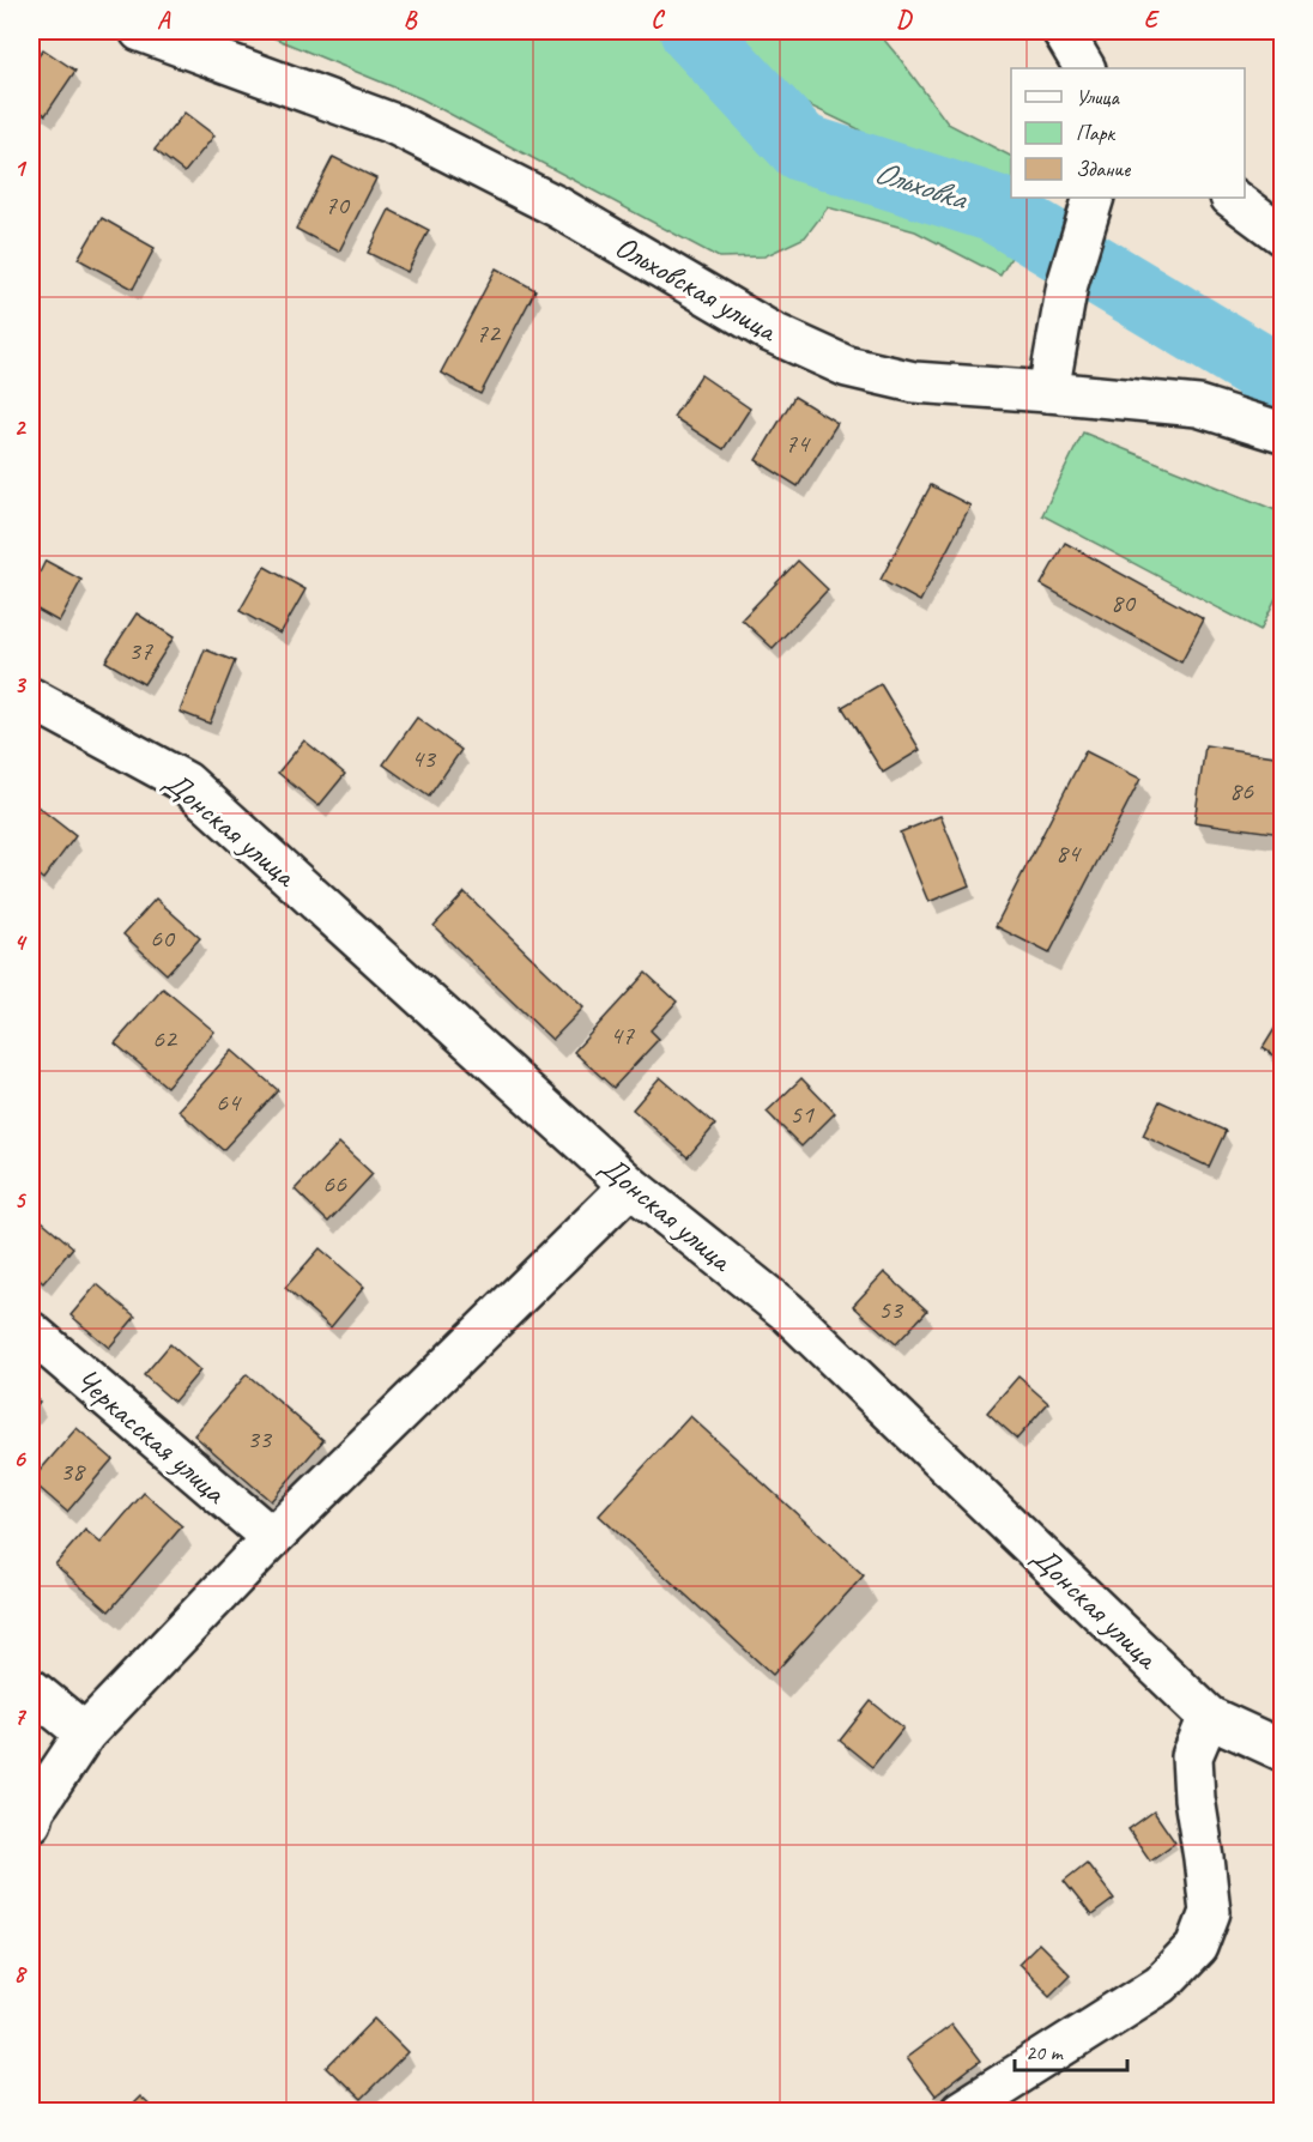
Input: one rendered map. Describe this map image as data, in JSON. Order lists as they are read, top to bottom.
{
  "streets": {
    "street": ["Ольховская улица", "Донская улица", "Черкасская улица"]
  },
  "water": ["Ольховка"],
  "house_numbers": [
    "70",
    "72",
    "74",
    "80",
    "37",
    "43",
    "86",
    "84",
    "60",
    "47",
    "62",
    "64",
    "51",
    "66",
    "53",
    "33",
    "38"
  ],
  "legend": ["Улица", "Парк", "Здание"],
  "scale_bar": "20 m",
  "grid": {
    "columns": [
      "A",
      "B",
      "C",
      "D",
      "E"
    ],
    "rows": [
      "1",
      "2",
      "3",
      "4",
      "5",
      "6",
      "7",
      "8"
    ]
  }
}
